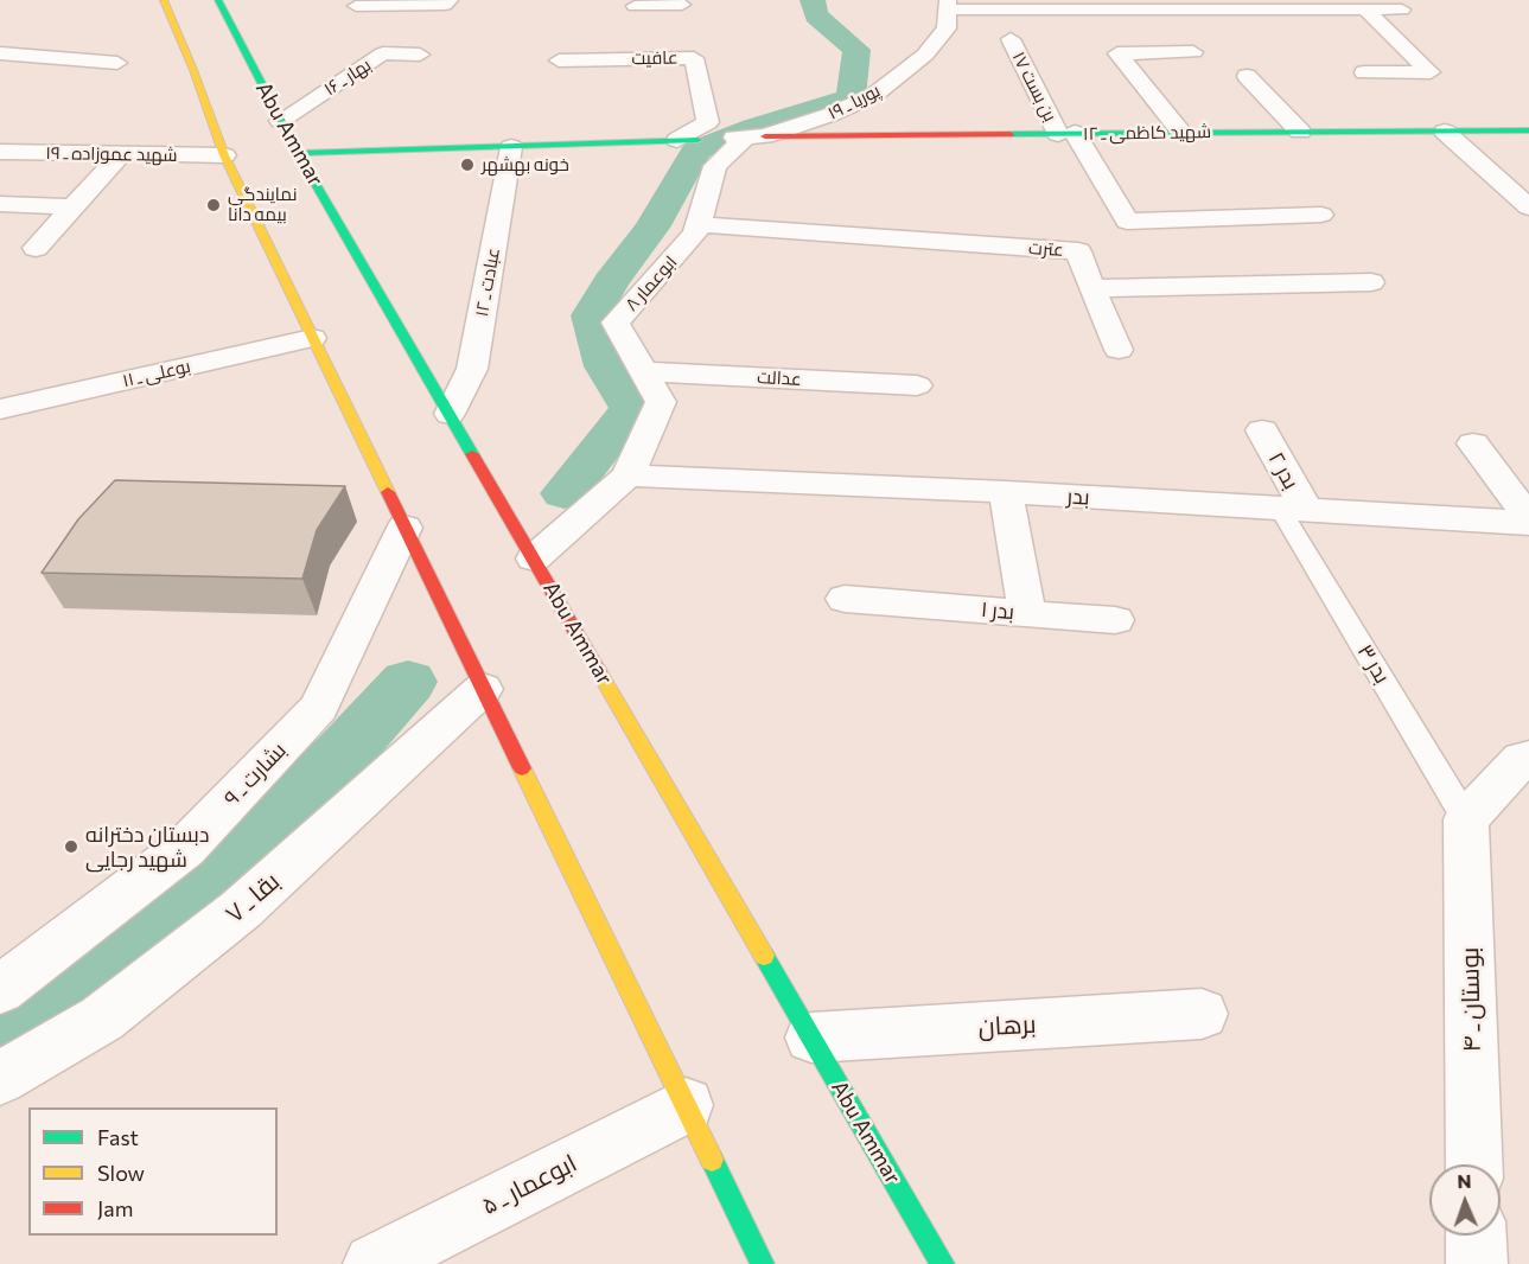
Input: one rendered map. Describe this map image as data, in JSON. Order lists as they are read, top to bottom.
{
  "streets": {
    "street": [
      "عافیت",
      "بهار ـ ۱۶",
      "بن بست ۱۷",
      "پوریا ـ ۱۹",
      "شهید کاظمی ـ ۱۲",
      "Abu Ammar",
      "شهید عموزاده ـ ۱۹",
      "عترت",
      "عبادت ـ ۱۲",
      "ابوعمار ۸",
      "بوعلی ـ ۱۱",
      "عدالت",
      "بدر ۲",
      "بدر",
      "بدر ۱",
      "بشارت ـ ۹",
      "بقا ـ ۷",
      "بوستان ـ ۴",
      "برهان",
      "ابوعمار ـ ۵"
    ],
    "lane": ["بدر ۳"]
  },
  "crossings": [
    ["بهار ـ ۱۶", "Abu Ammar"],
    ["بن بست ۱۷", "شهید کاظمی ـ ۱۲"],
    ["پوریا ـ ۱۹", "شهید کاظمی ـ ۱۲"],
    ["پوریا ـ ۱۹", "ابوعمار ۸"],
    ["شهید کاظمی ـ ۱۲", "ابوعمار ۸"],
    ["Abu Ammar", "عبادت ـ ۱۲"],
    ["Abu Ammar", "ابوعمار ۸"],
    ["Abu Ammar", "برهان"],
    ["عترت", "ابوعمار ۸"],
    ["ابوعمار ۸", "عدالت"],
    ["ابوعمار ۸", "بدر"],
    ["بدر ۲", "بدر"],
    ["بدر ۲", "بدر ۳"],
    ["بدر", "بدر ۱"],
    ["بدر", "بدر ۳"],
    ["بدر ۳", "بوستان ـ ۴"]
  ],
  "places": ["خونه بهشهر", "نمایندگی بیمه دانا", "دبستان دخترانه شهید رجایی"],
  "legend": ["Fast", "Slow", "Jam"],
  "north": "top"
}
